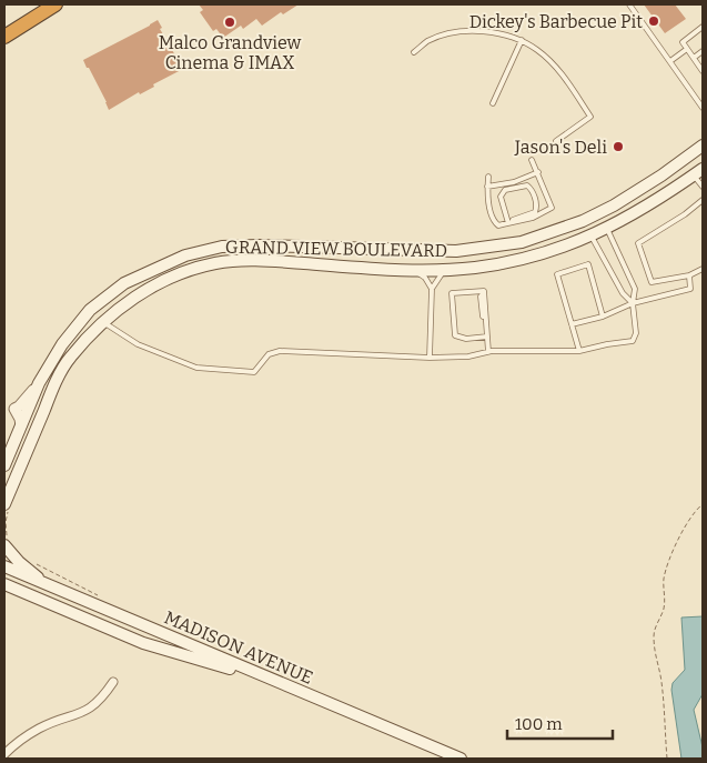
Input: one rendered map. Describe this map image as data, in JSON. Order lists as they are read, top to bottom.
{
  "streets": {
    "main road": ["GRAND VIEW BOULEVARD", "MADISON AVENUE"]
  },
  "places": ["Dickey's Barbecue Pit", "Malco Grandview Cinema & IMAX", "Jason's Deli"],
  "scale_bar": "100 m"
}
